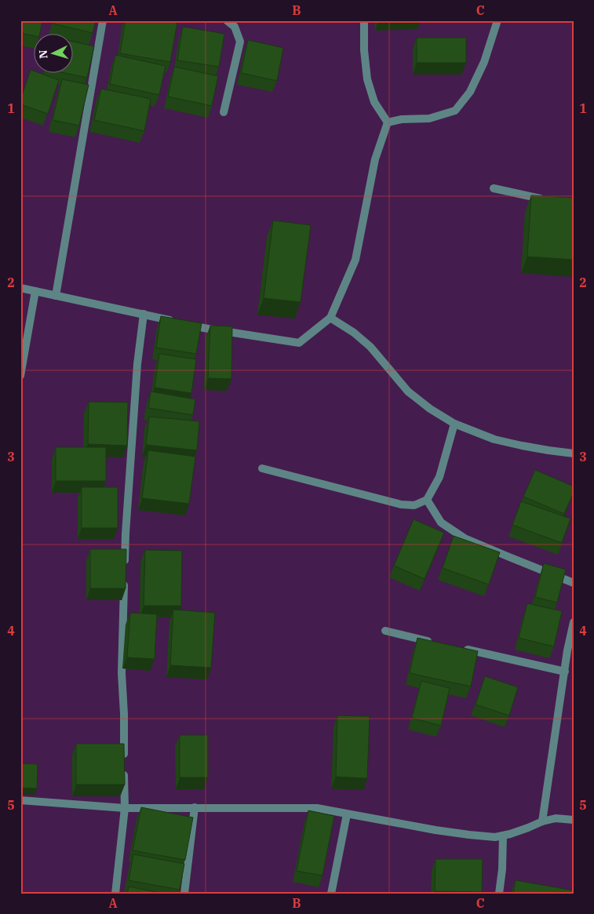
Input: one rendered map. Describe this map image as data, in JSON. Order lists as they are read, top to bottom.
{
  "north": "left",
  "grid": {
    "columns": ["A", "B", "C"],
    "rows": [
      "1",
      "2",
      "3",
      "4",
      "5"
    ]
  }
}
